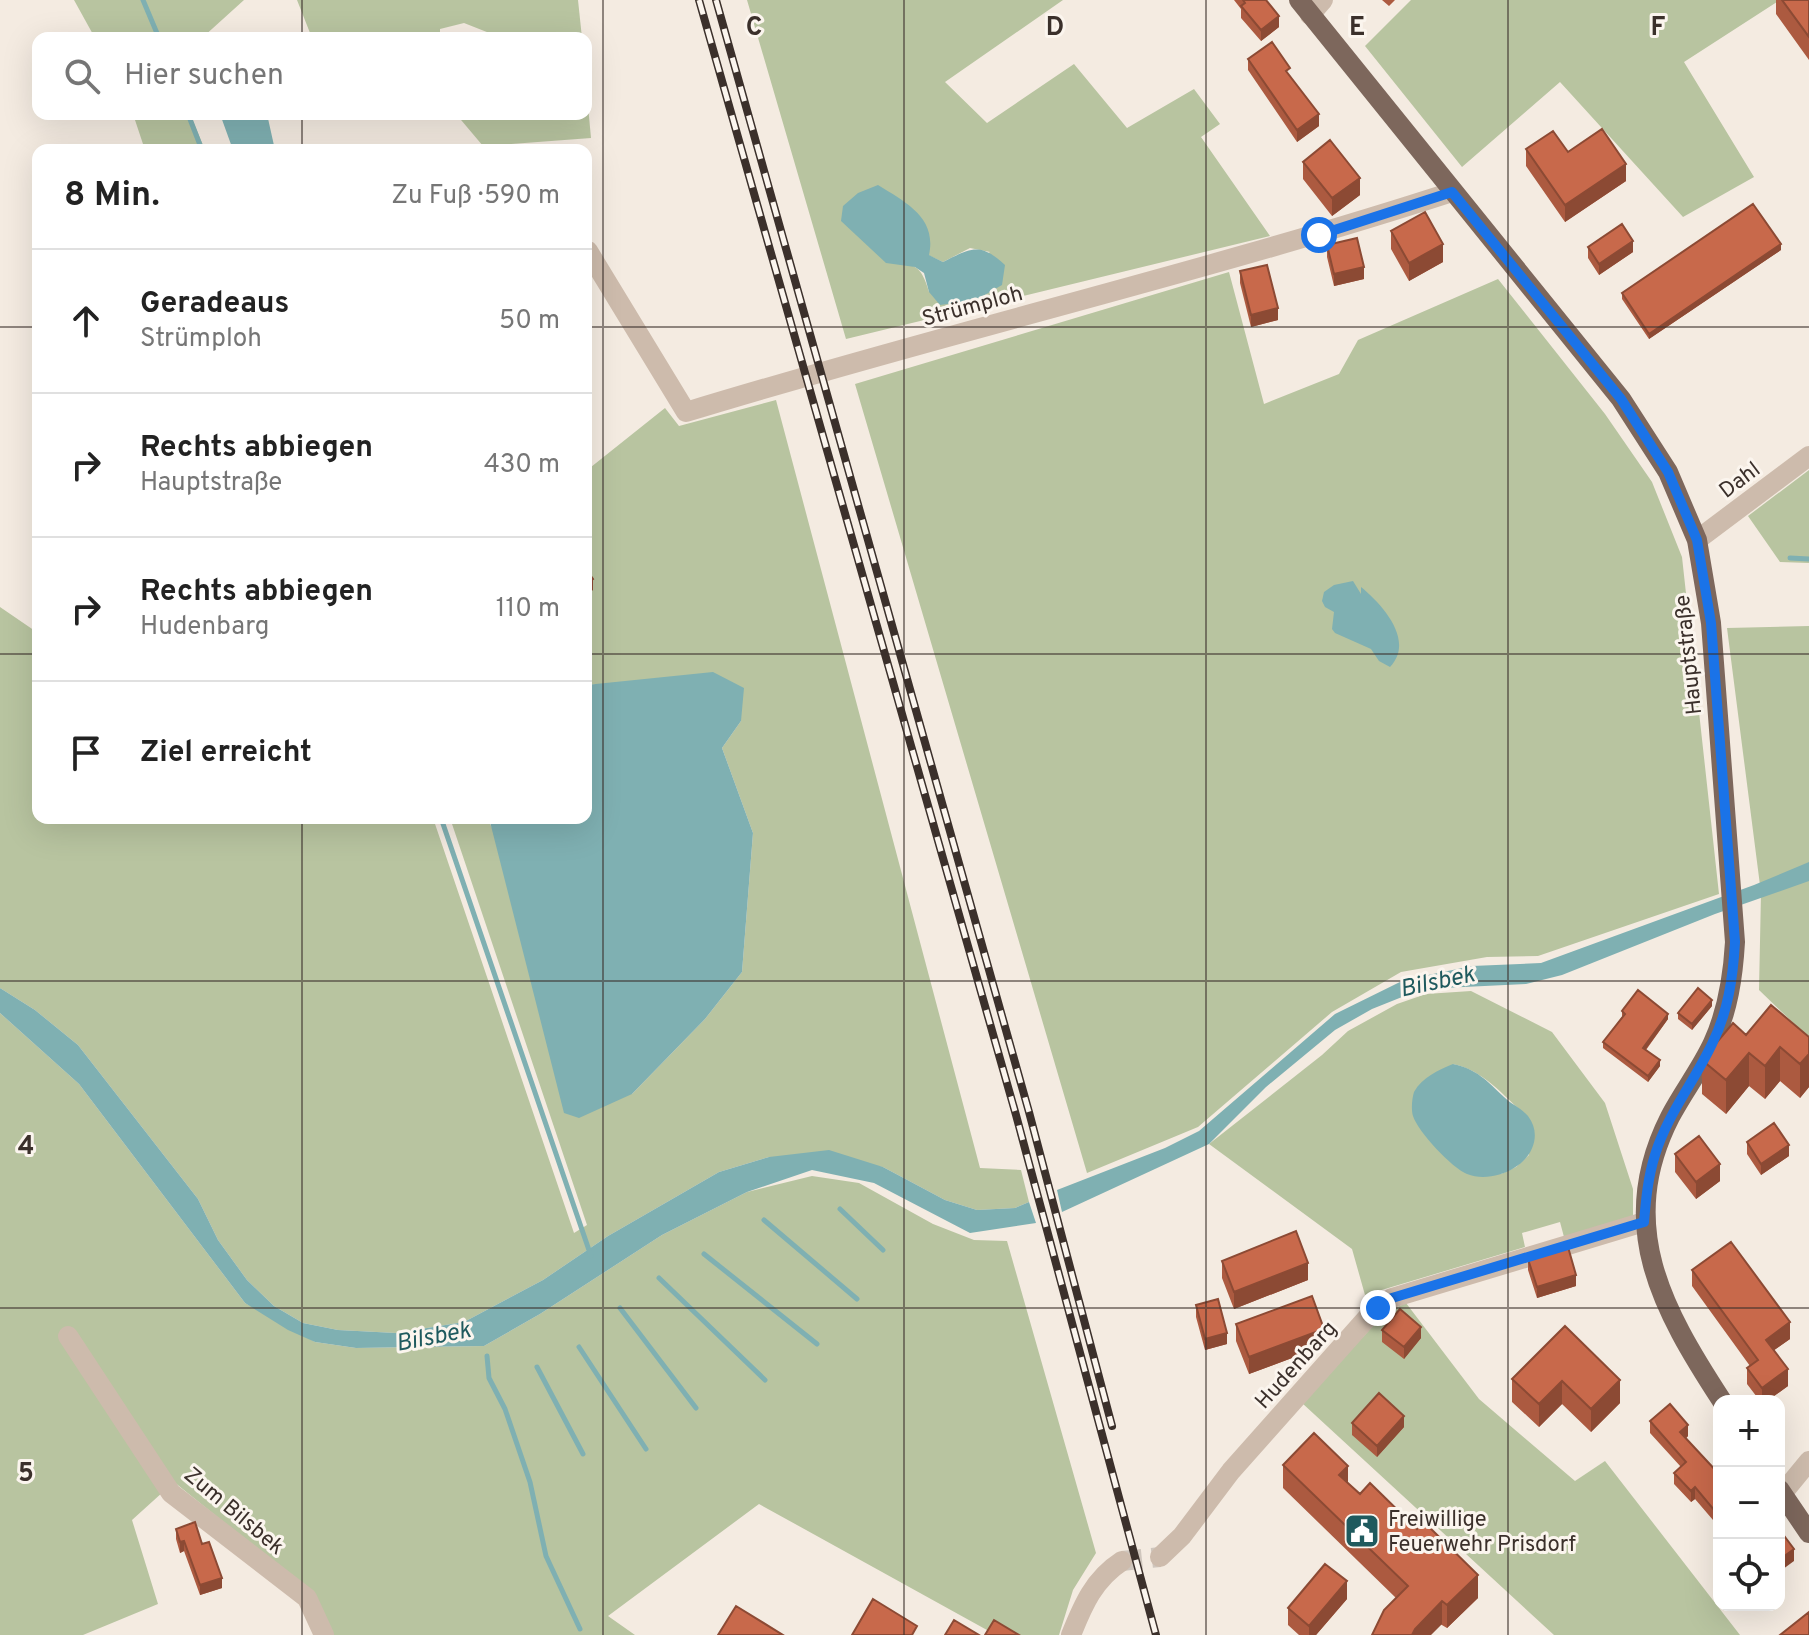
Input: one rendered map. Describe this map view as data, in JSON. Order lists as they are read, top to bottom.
{
  "streets": {
    "main road": ["Hauptstraße"],
    "street": [
      "Strümploh",
      "Dahl",
      "Hudenbarg",
      "Zum Bilsbek"
    ]
  },
  "crossings": [
    ["Strümploh", "Hauptstraße"],
    ["Dahl", "Hauptstraße"],
    ["Hauptstraße", "Hudenbarg"]
  ],
  "water": ["Bilsbek"],
  "places": {
    "public building": ["Freiwillige Feuerwehr Prisdorf"]
  },
  "page": {
    "search": "Hier suchen",
    "heading": ["8 Min.", "Zu Fuß · 590 m"],
    "list": [
      ["Geradeaus", "Strümploh", "50 m"],
      ["Rechts abbiegen", "Hauptstraße", "430 m"],
      ["Rechts abbiegen", "Hudenbarg", "110 m"],
      "Ziel erreicht"
    ],
    "map_buttons": ["+", "−"]
  },
  "grid": {
    "columns": [
      "C",
      "D",
      "E",
      "F"
    ],
    "rows": ["4", "5"]
  }
}
